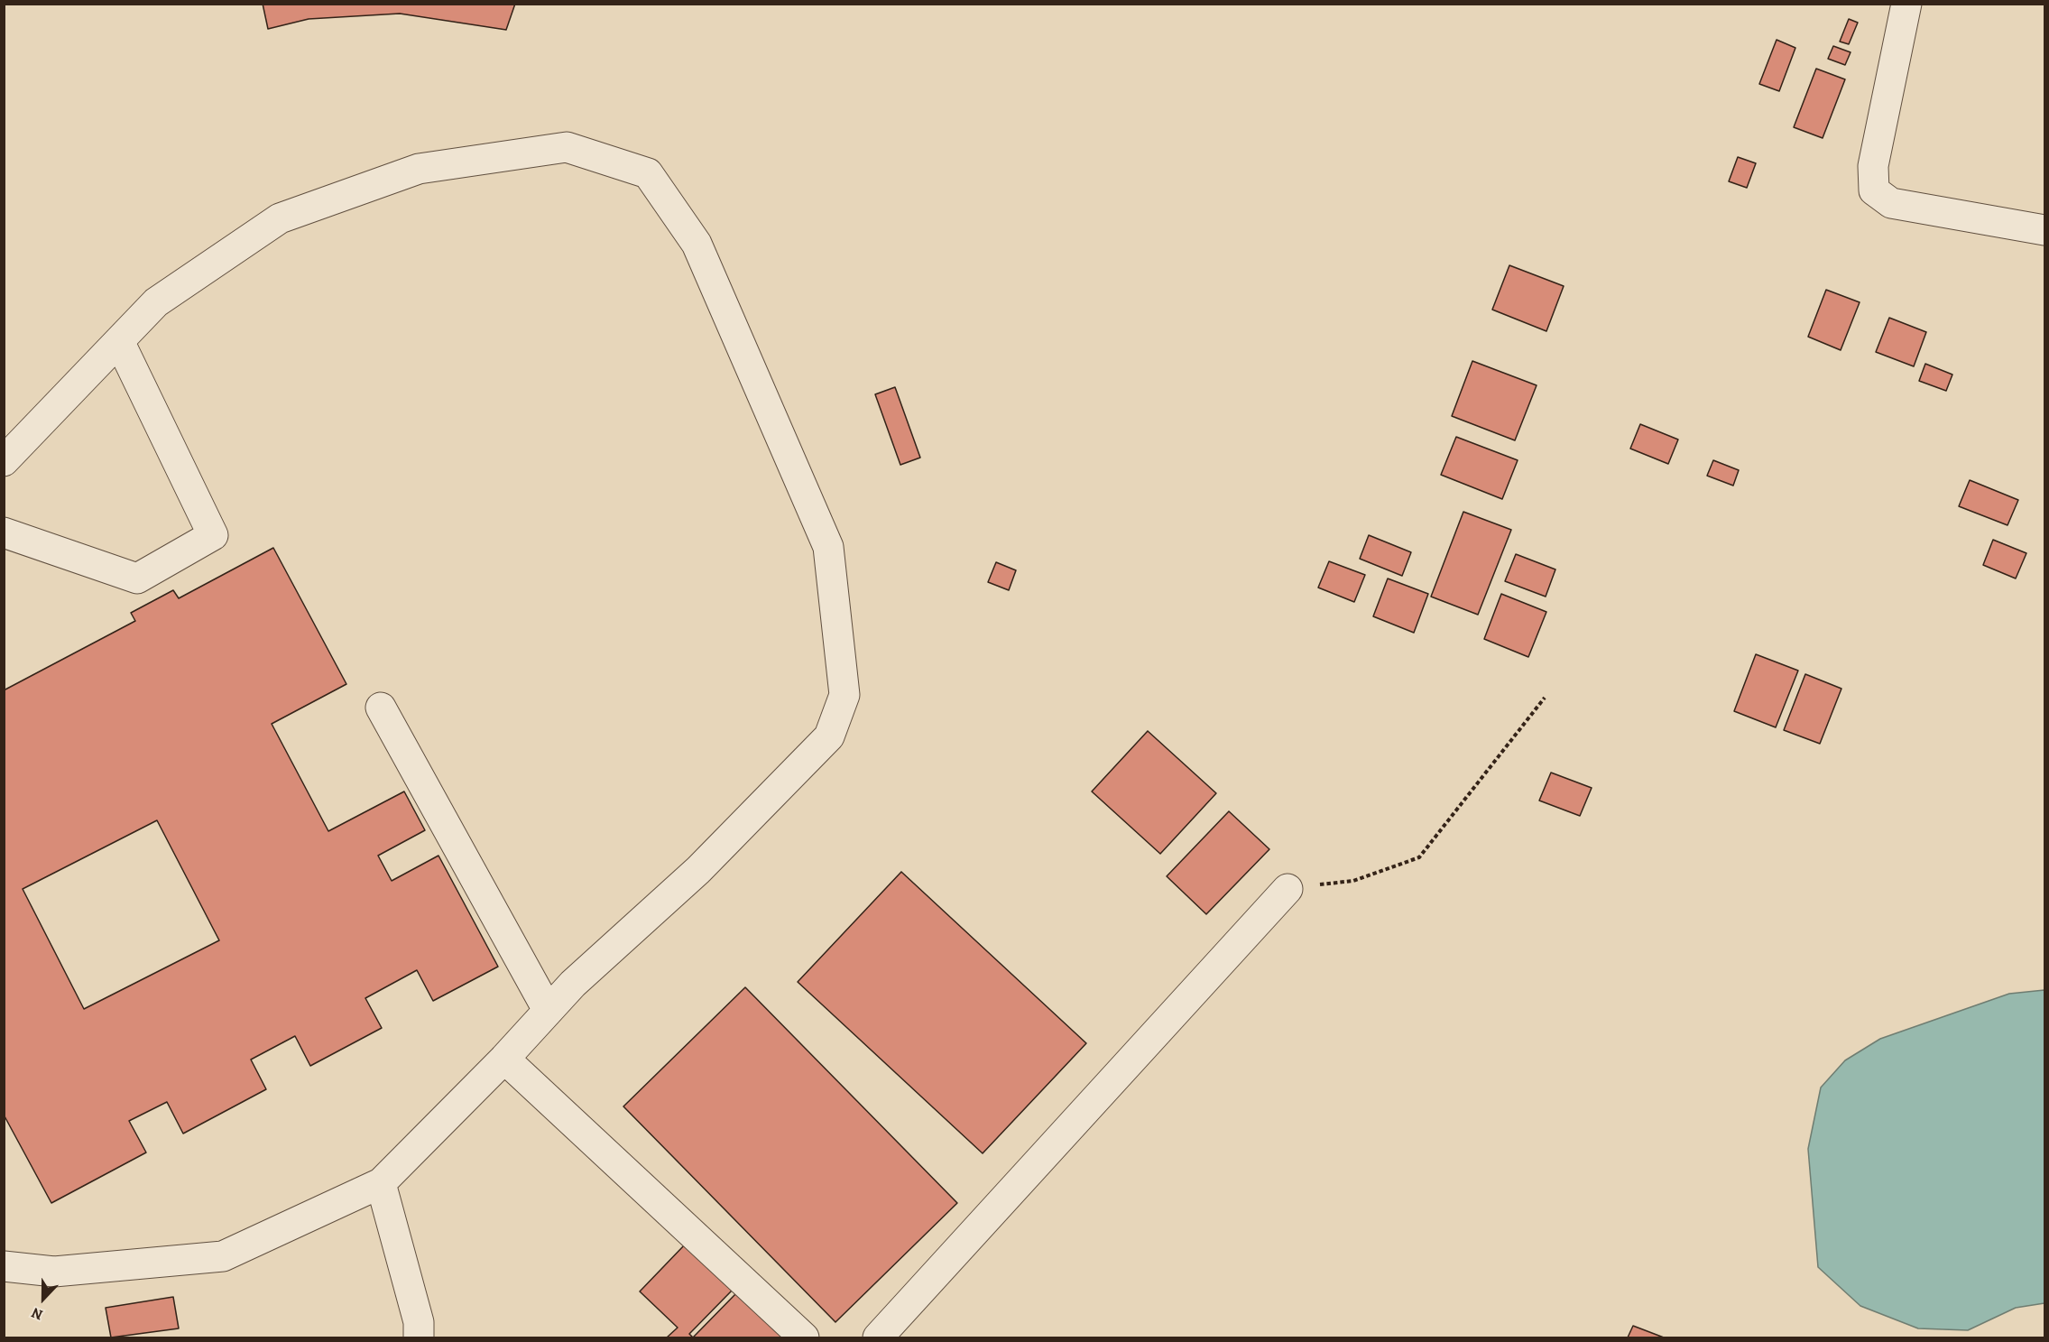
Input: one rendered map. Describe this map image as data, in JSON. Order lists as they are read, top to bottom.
{
  "north": "bottom"
}
